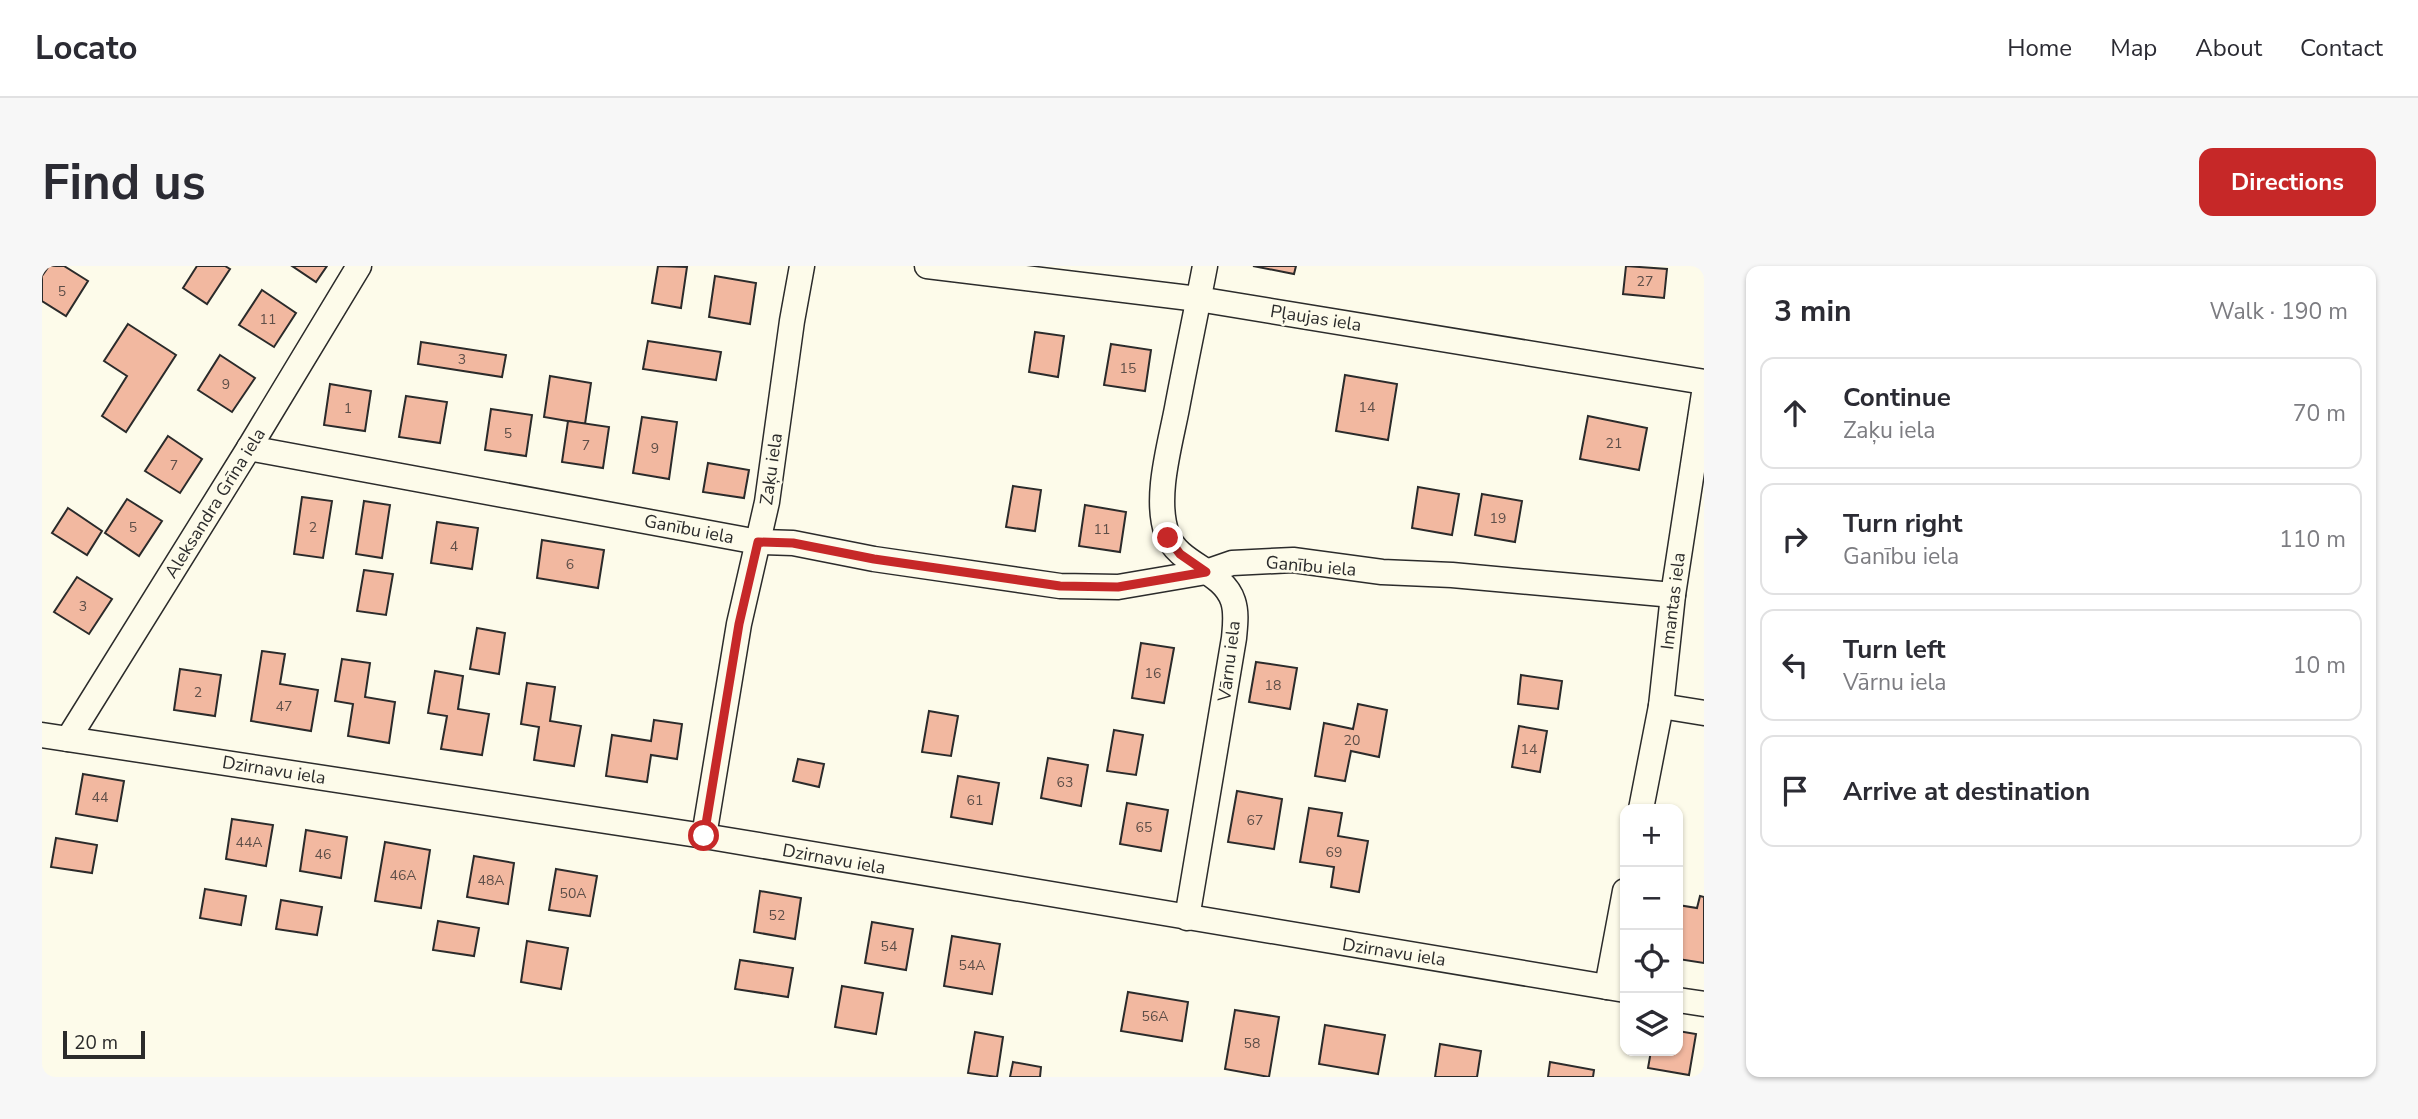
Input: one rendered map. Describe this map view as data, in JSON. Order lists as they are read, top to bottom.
{
  "streets": {
    "street": [
      "Pļaujas iela",
      "Zaķu iela",
      "Aleksandra Grīna iela",
      "Ganību iela",
      "Imantas iela",
      "Vārnu iela",
      "Dzirnavu iela"
    ]
  },
  "crossings": [
    ["Pļaujas iela", "Vārnu iela"],
    ["Zaķu iela", "Ganību iela"],
    ["Zaķu iela", "Dzirnavu iela"],
    ["Aleksandra Grīna iela", "Ganību iela"],
    ["Aleksandra Grīna iela", "Dzirnavu iela"],
    ["Ganību iela", "Imantas iela"],
    ["Ganību iela", "Vārnu iela"],
    ["Vārnu iela", "Dzirnavu iela"]
  ],
  "house_numbers": [
    "27",
    "5",
    "11",
    "3",
    "15",
    "9",
    "14",
    "1",
    "5",
    "21",
    "7",
    "9",
    "7",
    "19",
    "5",
    "2",
    "11",
    "4",
    "6",
    "3",
    "16",
    "18",
    "2",
    "47",
    "20",
    "14",
    "63",
    "44",
    "61",
    "67",
    "65",
    "44A",
    "69",
    "46",
    "46A",
    "48A",
    "50A",
    "52",
    "54",
    "54A",
    "56A",
    "58"
  ],
  "scale_bar": "20 m",
  "page": {
    "header": "Locato",
    "nav": [
      "Home",
      "Map",
      "About",
      "Contact"
    ],
    "buttons": "Directions",
    "title": "Find us",
    "heading": ["3 min", "Walk · 190 m"],
    "list": [
      ["Continue", "Zaķu iela", "70 m"],
      ["Turn right", "Ganību iela", "110 m"],
      ["Turn left", "Vārnu iela", "10 m"],
      "Arrive at destination"
    ],
    "map_buttons": ["+", "−"],
    "scale": "20 m"
  }
}
